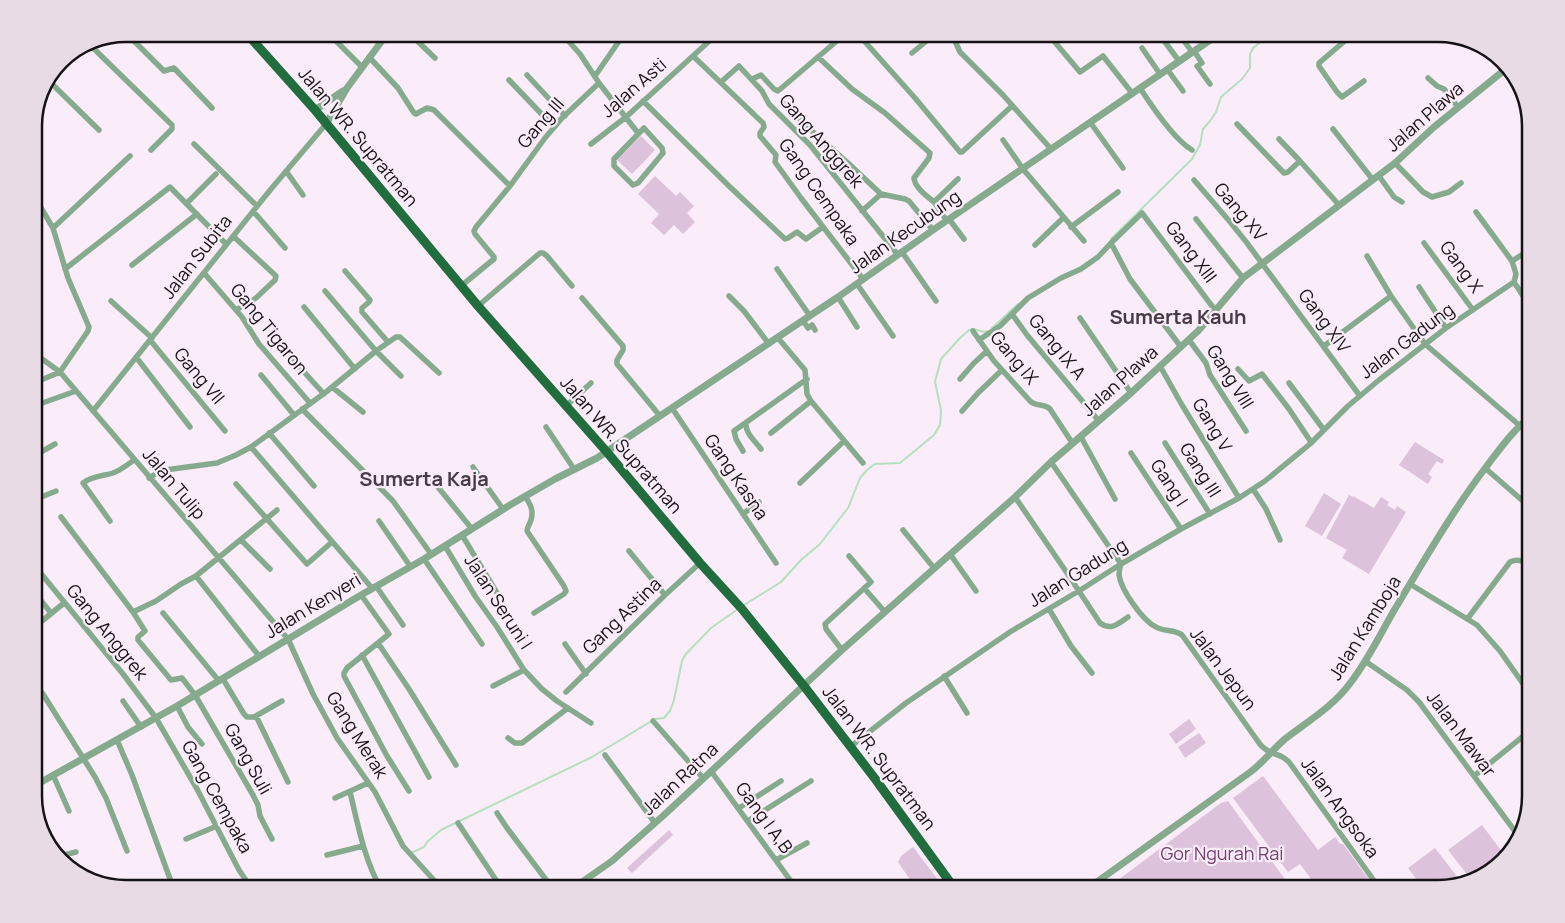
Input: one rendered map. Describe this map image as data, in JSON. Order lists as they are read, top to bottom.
{
  "streets": {
    "main road": ["Jalan WR. Supratman"],
    "street": [
      "Jalan Asti",
      "Jalan Plawa",
      "Gang III",
      "Gang Anggrek",
      "Gang Cempaka",
      "Gang XV",
      "Jalan Kecubung",
      "Gang XIII",
      "Jalan Subita",
      "Gang X",
      "Gang XIV",
      "Gang Tigaron",
      "Jalan Gadung",
      "Gang IX A",
      "Gang IX",
      "Gang VII",
      "Gang VIII",
      "Gang V",
      "Gang Kasna",
      "Gang I",
      "Jalan Tulip",
      "Jalan Seruni I",
      "Jalan Kenyeri",
      "Gang Astina",
      "Jalan Kamboja",
      "Jalan Jepun",
      "Jalan Mawar",
      "Gang Merak",
      "Gang Suli",
      "Jalan Ratna",
      "Jalan Angsoka",
      "Gang I A,B"
    ]
  },
  "crossings": [
    ["Jalan Plawa", "Jalan WR. Supratman"],
    ["Jalan Plawa", "Gang XV"],
    ["Jalan Plawa", "Gang XIII"],
    ["Jalan Plawa", "Gang XIV"],
    ["Jalan Plawa", "Gang IX A"],
    ["Jalan Plawa", "Gang IX"],
    ["Jalan Plawa", "Gang VIII"],
    ["Jalan Plawa", "Gang V"],
    ["Jalan Plawa", "Jalan Ratna"],
    ["Gang III", "Jalan WR. Supratman"],
    ["Gang III", "Jalan Gadung"],
    ["Jalan WR. Supratman", "Jalan Kecubung"],
    ["Jalan WR. Supratman", "Jalan Subita"],
    ["Jalan WR. Supratman", "Jalan Gadung"],
    ["Jalan WR. Supratman", "Jalan Kenyeri"],
    ["Jalan WR. Supratman", "Gang Astina"],
    ["Jalan WR. Supratman", "Jalan Ratna"],
    ["Gang Anggrek", "Gang Cempaka"],
    ["Gang Anggrek", "Jalan Kecubung"],
    ["Gang Anggrek", "Jalan Kenyeri"],
    ["Gang Cempaka", "Jalan Kecubung"],
    ["Gang Cempaka", "Jalan Kenyeri"],
    ["Gang XV", "Gang XIV"],
    ["Jalan Kecubung", "Gang Kasna"],
    ["Jalan Kecubung", "Jalan Kenyeri"],
    ["Jalan Subita", "Gang Tigaron"],
    ["Jalan Subita", "Gang VII"],
    ["Jalan Subita", "Jalan Tulip"],
    ["Gang X", "Jalan Gadung"],
    ["Gang XIV", "Jalan Gadung"],
    ["Jalan Gadung", "Gang V"],
    ["Jalan Gadung", "Gang I"],
    ["Jalan Gadung", "Jalan Jepun"],
    ["Jalan Tulip", "Jalan Kenyeri"],
    ["Jalan Tulip", "Gang Merak"],
    ["Jalan Seruni I", "Jalan Kenyeri"],
    ["Jalan Kenyeri", "Gang Merak"],
    ["Jalan Kenyeri", "Gang Suli"],
    ["Jalan Kamboja", "Jalan Jepun"],
    ["Jalan Kamboja", "Jalan Mawar"],
    ["Jalan Kamboja", "Jalan Angsoka"],
    ["Jalan Jepun", "Jalan Angsoka"],
    ["Jalan Ratna", "Gang I A,B"]
  ],
  "districts": ["Sumerta Kauh", "Sumerta Kaja"],
  "parks": ["Gor Ngurah Rai"]
}
